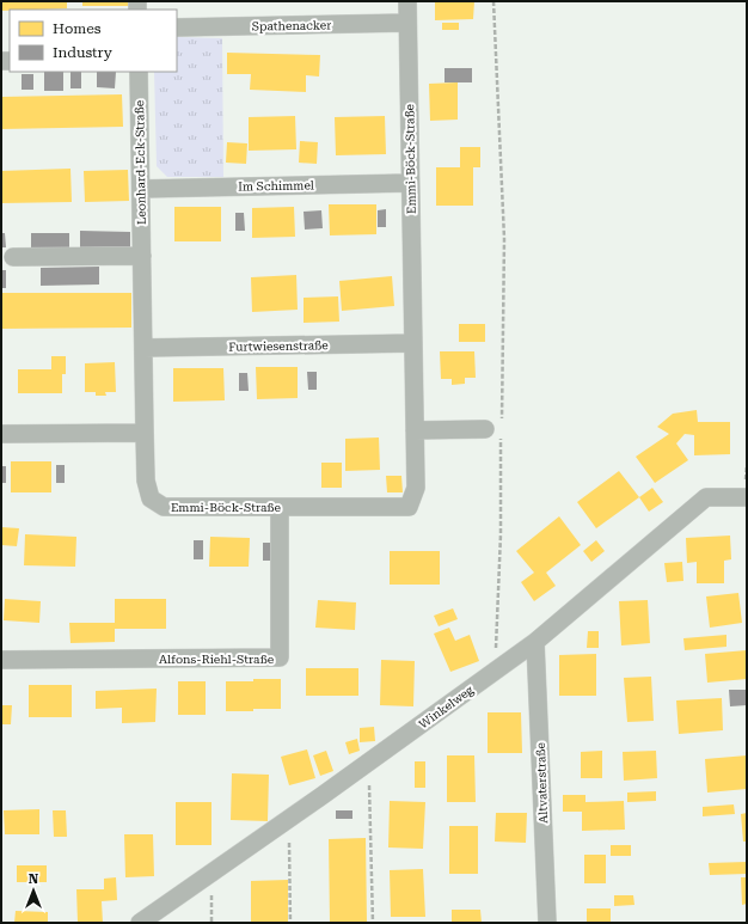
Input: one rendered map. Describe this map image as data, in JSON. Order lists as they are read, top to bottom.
{
  "streets": {
    "street": [
      "Spathenacker",
      "Emmi-Böck-Straße",
      "Leonhard-Eck-Straße",
      "Im Schimmel",
      "Furtwiesenstraße",
      "Alfons-Riehl-Straße",
      "Winkelweg",
      "Altvaterstraße"
    ]
  },
  "crossings": [
    ["Spathenacker", "Emmi-Böck-Straße"],
    ["Emmi-Böck-Straße", "Leonhard-Eck-Straße"],
    ["Emmi-Böck-Straße", "Im Schimmel"],
    ["Emmi-Böck-Straße", "Furtwiesenstraße"],
    ["Emmi-Böck-Straße", "Alfons-Riehl-Straße"],
    ["Leonhard-Eck-Straße", "Im Schimmel"],
    ["Leonhard-Eck-Straße", "Furtwiesenstraße"],
    ["Winkelweg", "Altvaterstraße"]
  ],
  "legend": ["Homes", "Industry"],
  "north": "top"
}
